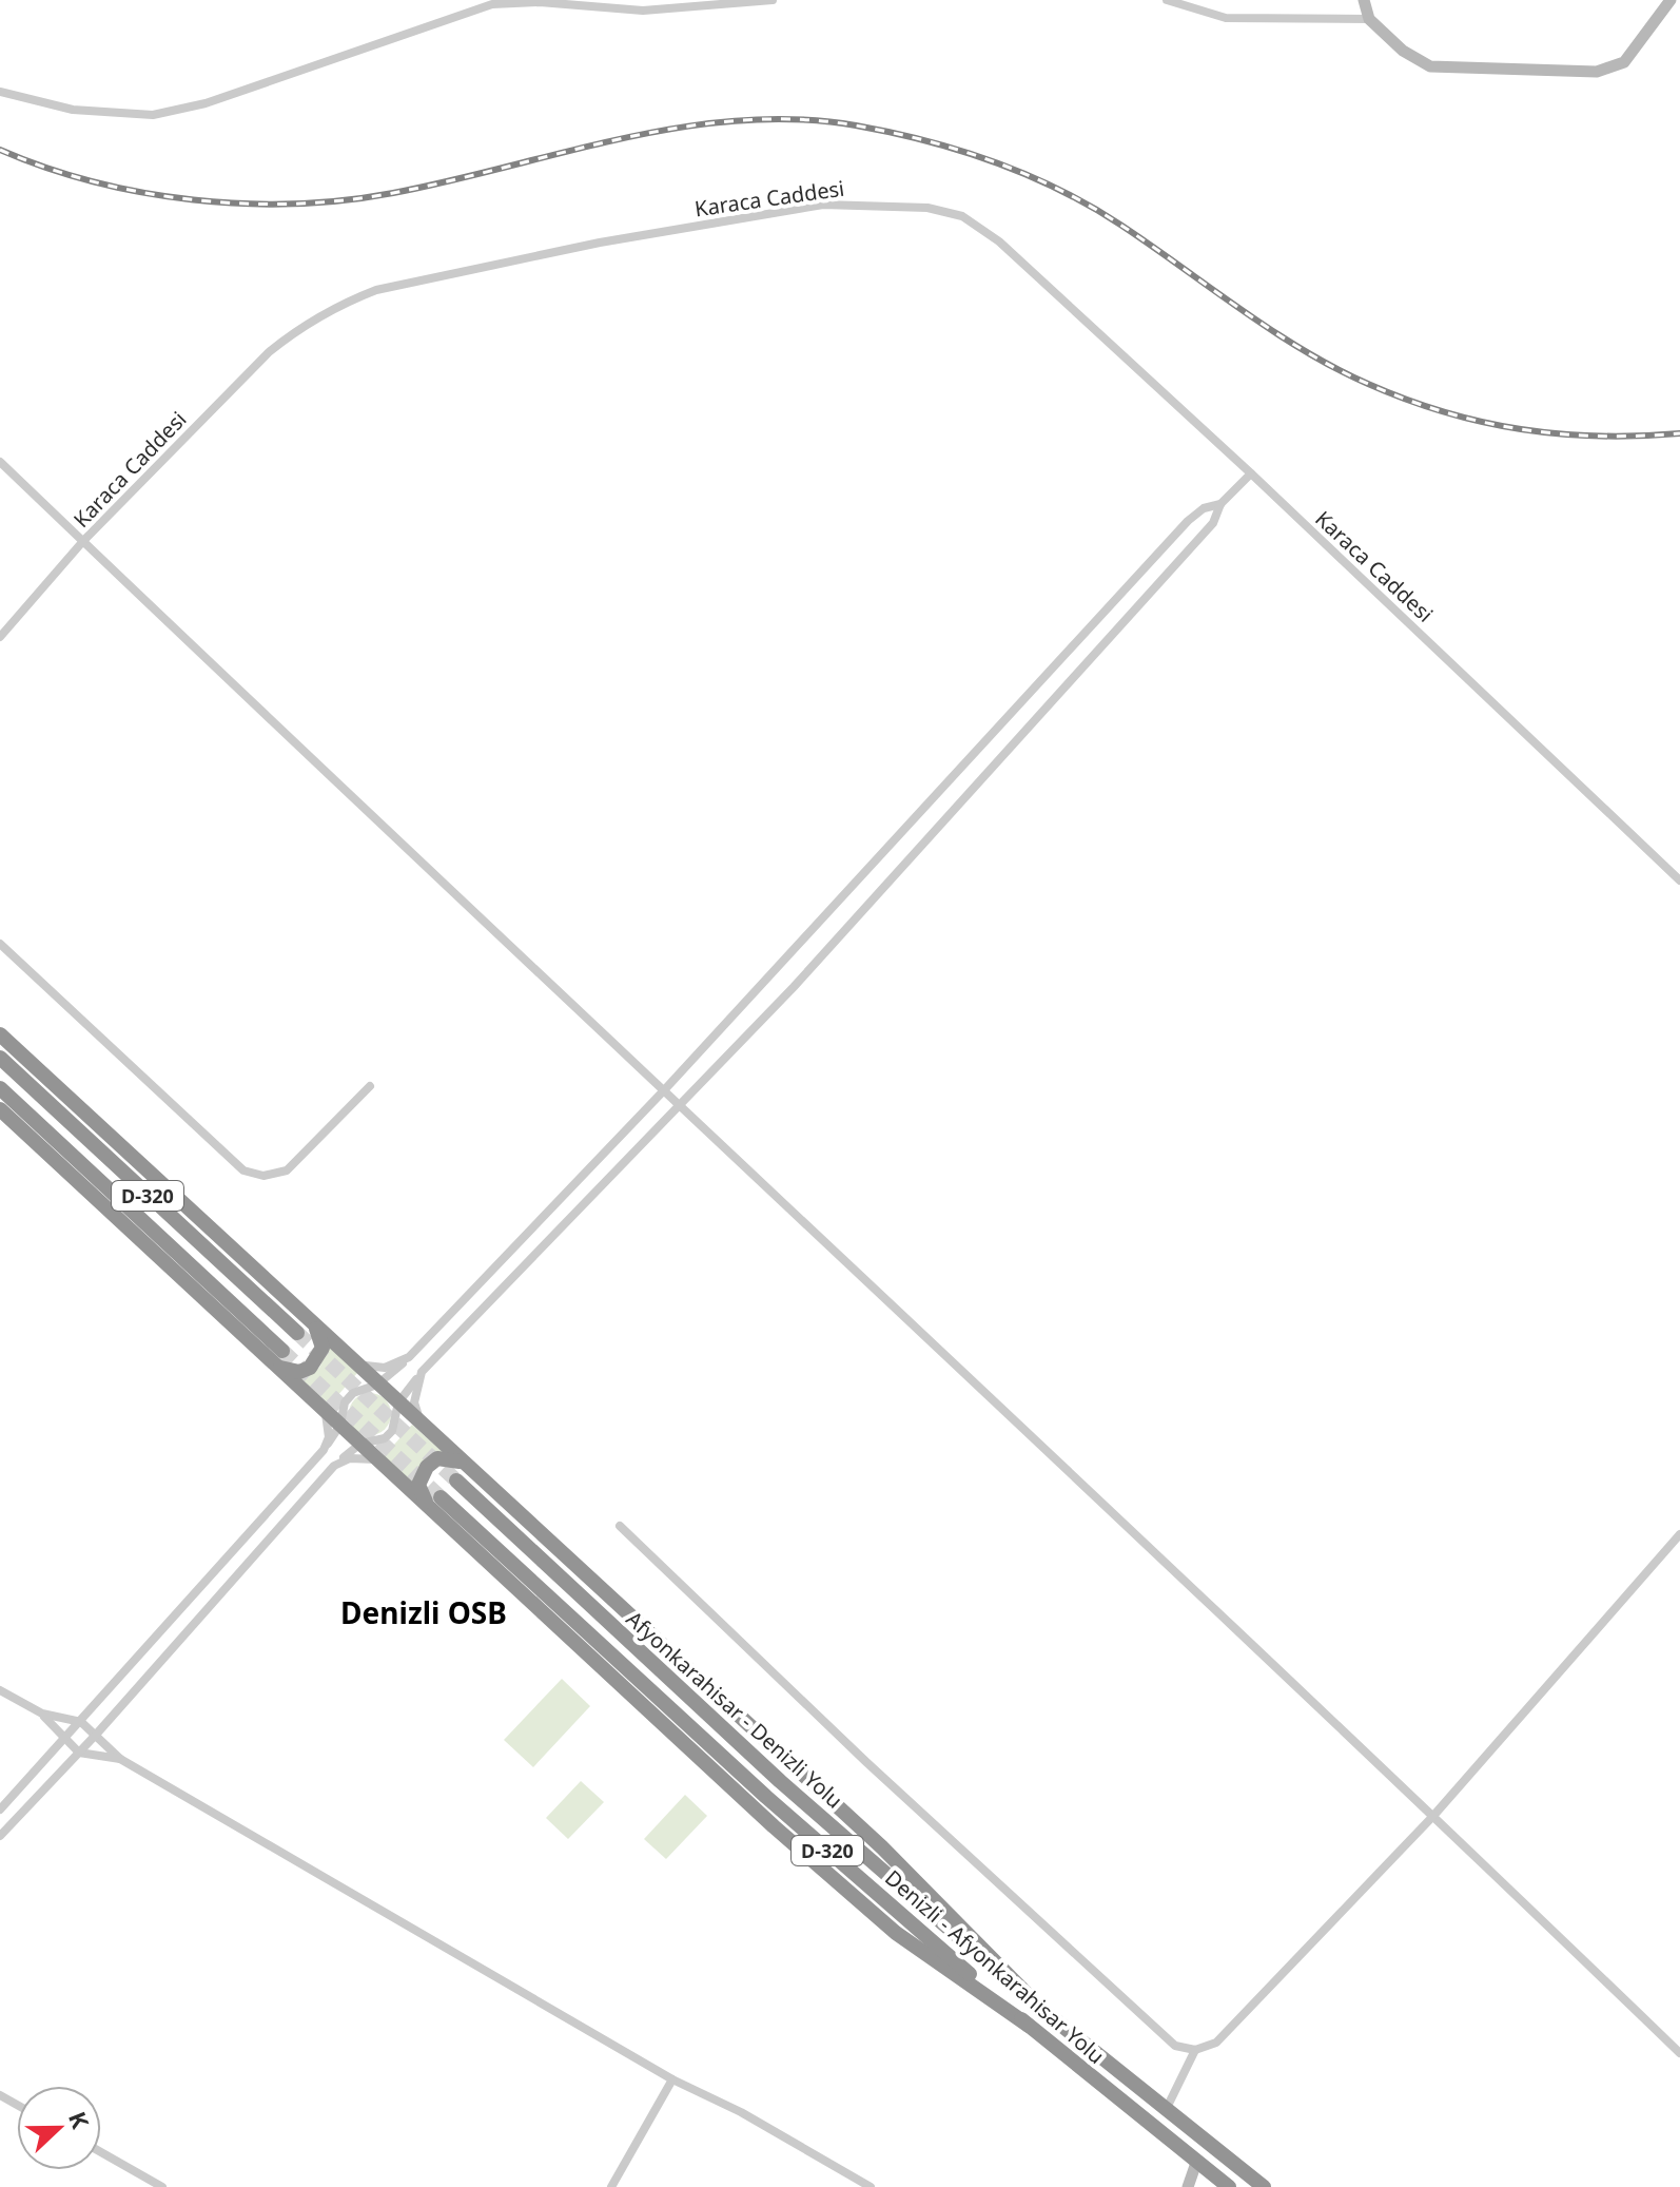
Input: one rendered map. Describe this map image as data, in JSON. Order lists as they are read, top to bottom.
{
  "streets": {
    "highway": ["D-320", "Afyonkarahisar - Denizli Yolu", "Denizli - Afyonkarahisar Yolu"],
    "street": ["Karaca Caddesi"]
  },
  "districts": ["Denizli OSB"],
  "north": "right"
}
